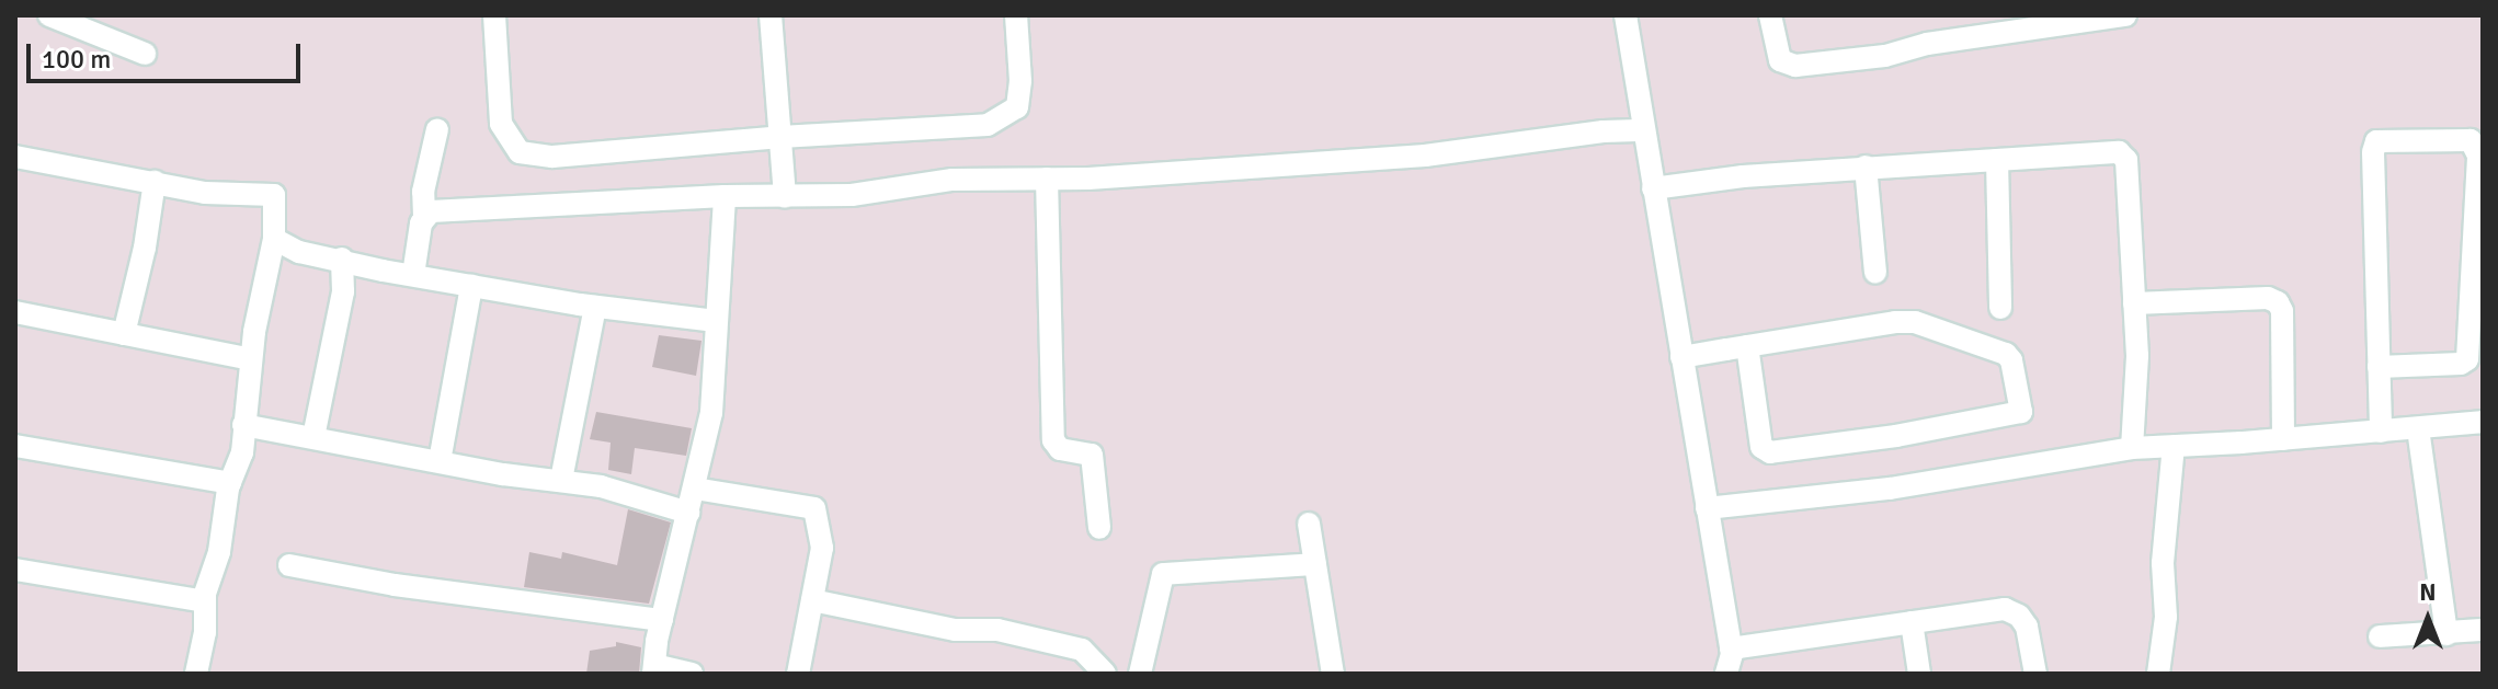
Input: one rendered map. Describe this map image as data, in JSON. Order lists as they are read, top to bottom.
{
  "scale_bar": "100 m",
  "north": "top"
}
